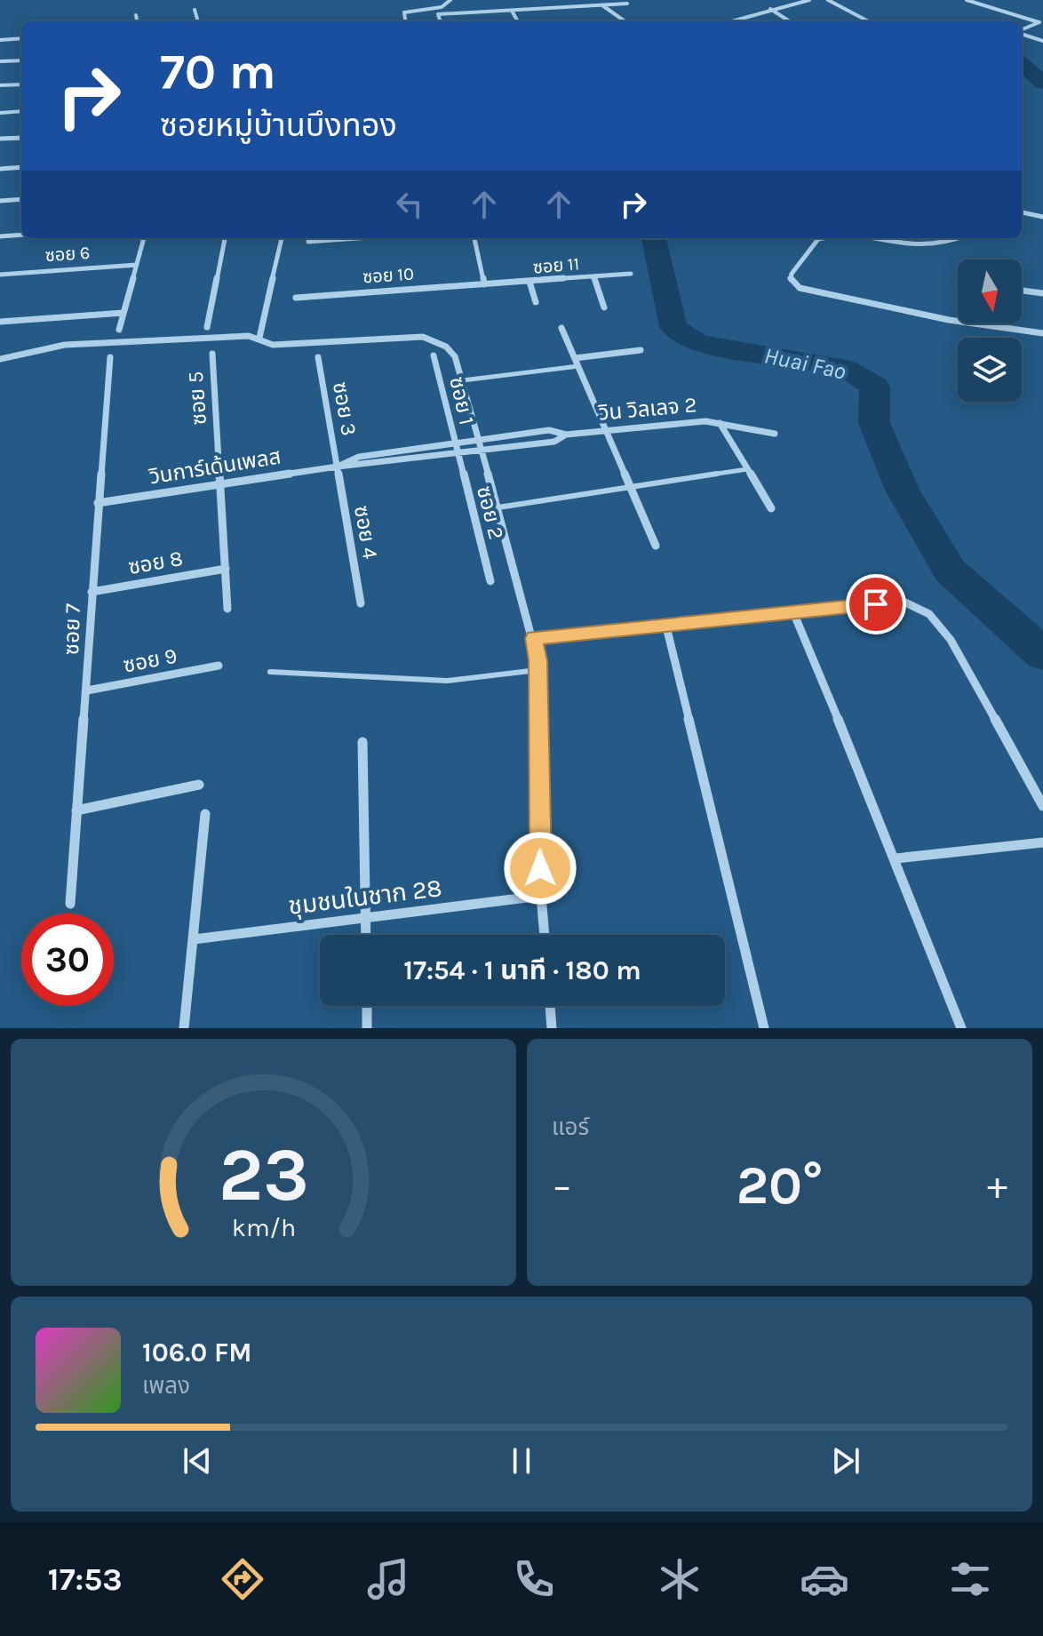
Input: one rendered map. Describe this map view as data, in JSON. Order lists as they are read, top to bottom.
{
  "streets": {
    "street": [
      "ซอย 6",
      "ซอย 11",
      "ซอย 10",
      "ซอย 5",
      "ซอย 1",
      "ซอย 3",
      "วิน วิลเลจ 2",
      "วินการ์เด้นเพลส",
      "ซอย 2",
      "ซอย 4",
      "ซอย 8",
      "ซอย 7",
      "ซอย 9",
      "ชุมชนในชาก 28"
    ]
  },
  "crossings": [
    ["ซอย 11", "ซอย 10"],
    ["ซอย 5", "วินการ์เด้นเพลส"],
    ["ซอย 1", "วินการ์เด้นเพลส"],
    ["ซอย 1", "ซอย 2"],
    ["ซอย 3", "วินการ์เด้นเพลส"],
    ["ซอย 3", "ซอย 4"],
    ["วิน วิลเลจ 2", "วินการ์เด้นเพลส"],
    ["วินการ์เด้นเพลส", "ซอย 2"],
    ["วินการ์เด้นเพลส", "ซอย 4"],
    ["วินการ์เด้นเพลส", "ซอย 7"],
    ["ซอย 8", "ซอย 7"],
    ["ซอย 7", "ซอย 9"]
  ],
  "water": ["Huai Fao"],
  "north": "bottom",
  "page": {
    "turn": ["70 m", "ซอยหมู่บ้านบึงทอง"],
    "limit": "30",
    "trip": "17:54 · 1 นาที · 180 m",
    "tile": "แอร์",
    "heat": ["−", "20°", "+"],
    "song": ["106.0 FM", "เพลง"],
    "tabs": "17:53",
    "gauge": ["23", "km/h"]
  }
}
